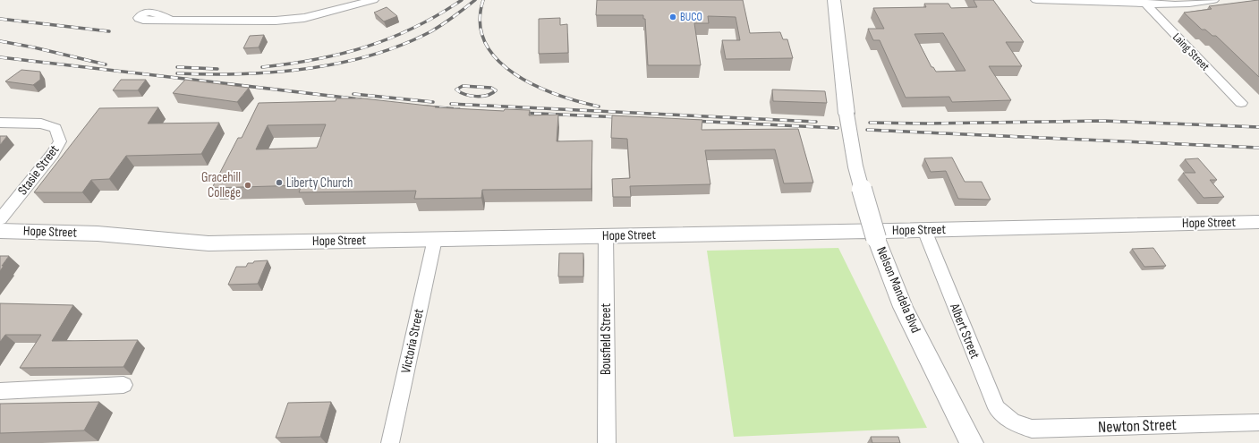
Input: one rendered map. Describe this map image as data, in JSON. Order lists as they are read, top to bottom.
{
  "streets": {
    "street": [
      "Laing Street",
      "Stasie Street",
      "Hope Street",
      "Nelson Mandela Blvd",
      "Albert Street",
      "Bousfield Street",
      "Victoria Street",
      "Newton Street"
    ]
  },
  "crossings": [
    ["Hope Street", "Albert Street"],
    ["Hope Street", "Bousfield Street"],
    ["Hope Street", "Victoria Street"],
    ["Albert Street", "Newton Street"]
  ],
  "places": ["BUCO", "Liberty Church", "Gracehill College"]
}
